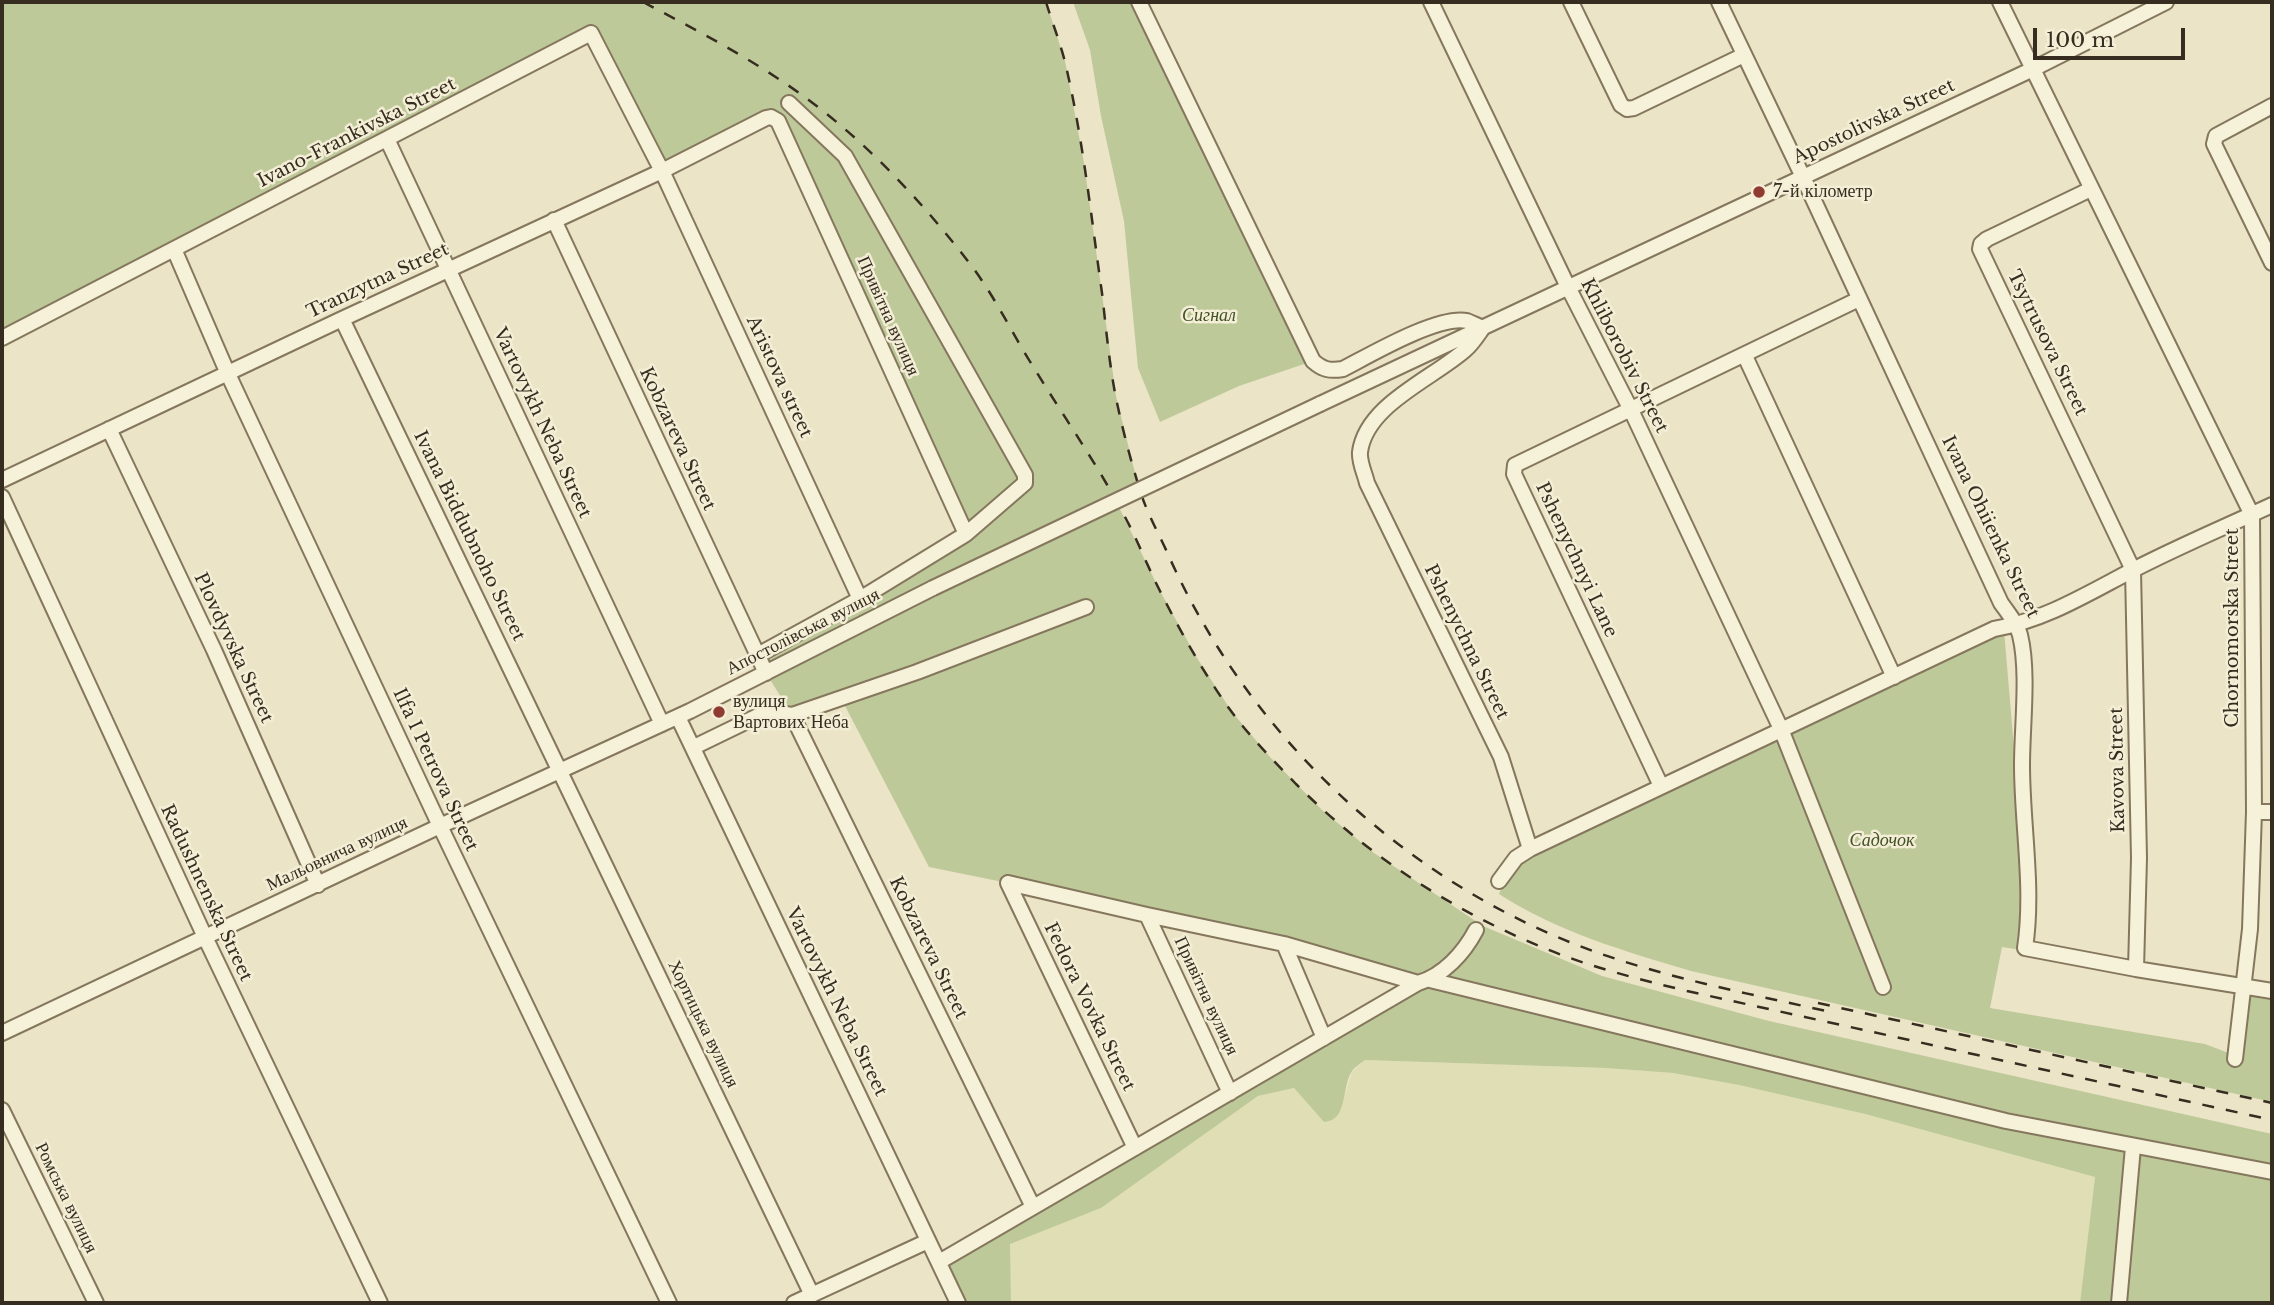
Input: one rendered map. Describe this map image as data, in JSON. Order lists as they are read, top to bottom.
{
  "streets": {
    "street": [
      "Apostolivska Street",
      "Ivano-Frankivska Street",
      "Tranzytna Street",
      "Привітна вулиця",
      "Tsytrusova Street",
      "Khliborobiv Street",
      "Aristova street",
      "Vartovykh Neba Street",
      "Kobzareva Street",
      "Ivana Ohiienka Street",
      "Ivana Biddubnoho Street",
      "Pshenychnyi Lane",
      "Chornomorska Street",
      "Апостолівська вулиця",
      "Pshenychna Street",
      "Plovdyvska Street",
      "Ilfa I Petrova Street",
      "Kavova Street",
      "Мальовнича вулиця",
      "Radushnenska Street",
      "Fedora Vovka Street",
      "Хортицька вулиця",
      "Ромська вулиця"
    ]
  },
  "crossings": [
    ["Apostolivska Street", "Khliborobiv Street"],
    ["Apostolivska Street", "Ivana Ohiienka Street"],
    ["Apostolivska Street", "Chornomorska Street"],
    ["Apostolivska Street", "Апостолівська вулиця"],
    ["Apostolivska Street", "Pshenychna Street"],
    ["Ivano-Frankivska Street", "Tranzytna Street"],
    ["Ivano-Frankivska Street", "Aristova street"],
    ["Ivano-Frankivska Street", "Vartovykh Neba Street"],
    ["Ivano-Frankivska Street", "Ilfa I Petrova Street"],
    ["Tranzytna Street", "Привітна вулиця"],
    ["Tranzytna Street", "Aristova street"],
    ["Tranzytna Street", "Vartovykh Neba Street"],
    ["Tranzytna Street", "Kobzareva Street"],
    ["Tranzytna Street", "Ivana Biddubnoho Street"],
    ["Tranzytna Street", "Plovdyvska Street"],
    ["Tranzytna Street", "Ilfa I Petrova Street"],
    ["Привітна вулиця", "Fedora Vovka Street"],
    ["Tsytrusova Street", "Chornomorska Street"],
    ["Tsytrusova Street", "Kavova Street"],
    ["Khliborobiv Street", "Pshenychnyi Lane"],
    ["Vartovykh Neba Street", "Апостолівська вулиця"],
    ["Vartovykh Neba Street", "Мальовнича вулиця"],
    ["Kobzareva Street", "Апостолівська вулиця"],
    ["Ivana Ohiienka Street", "Chornomorska Street"],
    ["Ivana Ohiienka Street", "Kavova Street"],
    ["Ivana Biddubnoho Street", "Мальовнича вулиця"],
    ["Ivana Biddubnoho Street", "Хортицька вулиця"],
    ["Апостолівська вулиця", "Pshenychna Street"],
    ["Апостолівська вулиця", "Мальовнича вулиця"],
    ["Plovdyvska Street", "Мальовнича вулиця"],
    ["Ilfa I Petrova Street", "Мальовнича вулиця"],
    ["Мальовнича вулиця", "Radushnenska Street"],
    ["Мальовнича вулиця", "Хортицька вулиця"]
  ],
  "parks": ["Сигнал", "Садочок"],
  "places": ["7-й кілометр", "вулиця Вартових Неба"],
  "scale_bar": "100 m"
}
